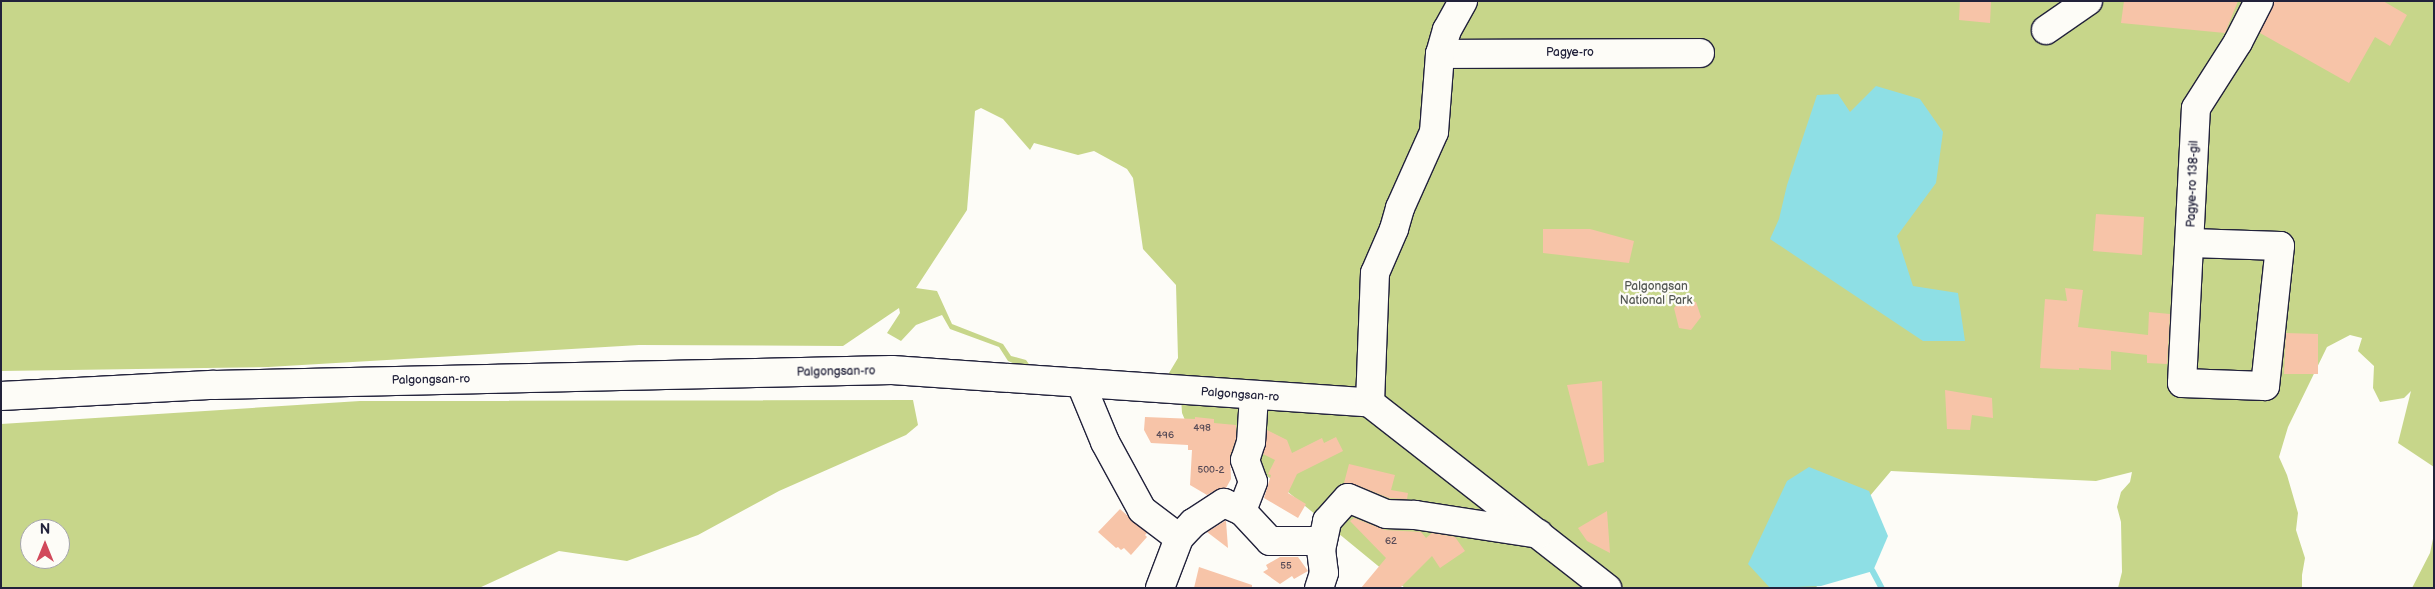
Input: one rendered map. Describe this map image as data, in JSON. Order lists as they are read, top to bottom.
{
  "streets": {
    "street": ["Pagye-ro", "Pagye-ro 138-gil", "Palgongsan-ro"]
  },
  "parks": ["Palgongsan National Park"],
  "house_numbers": [
    "498",
    "496",
    "500-2",
    "62",
    "55"
  ],
  "north": "top"
}
